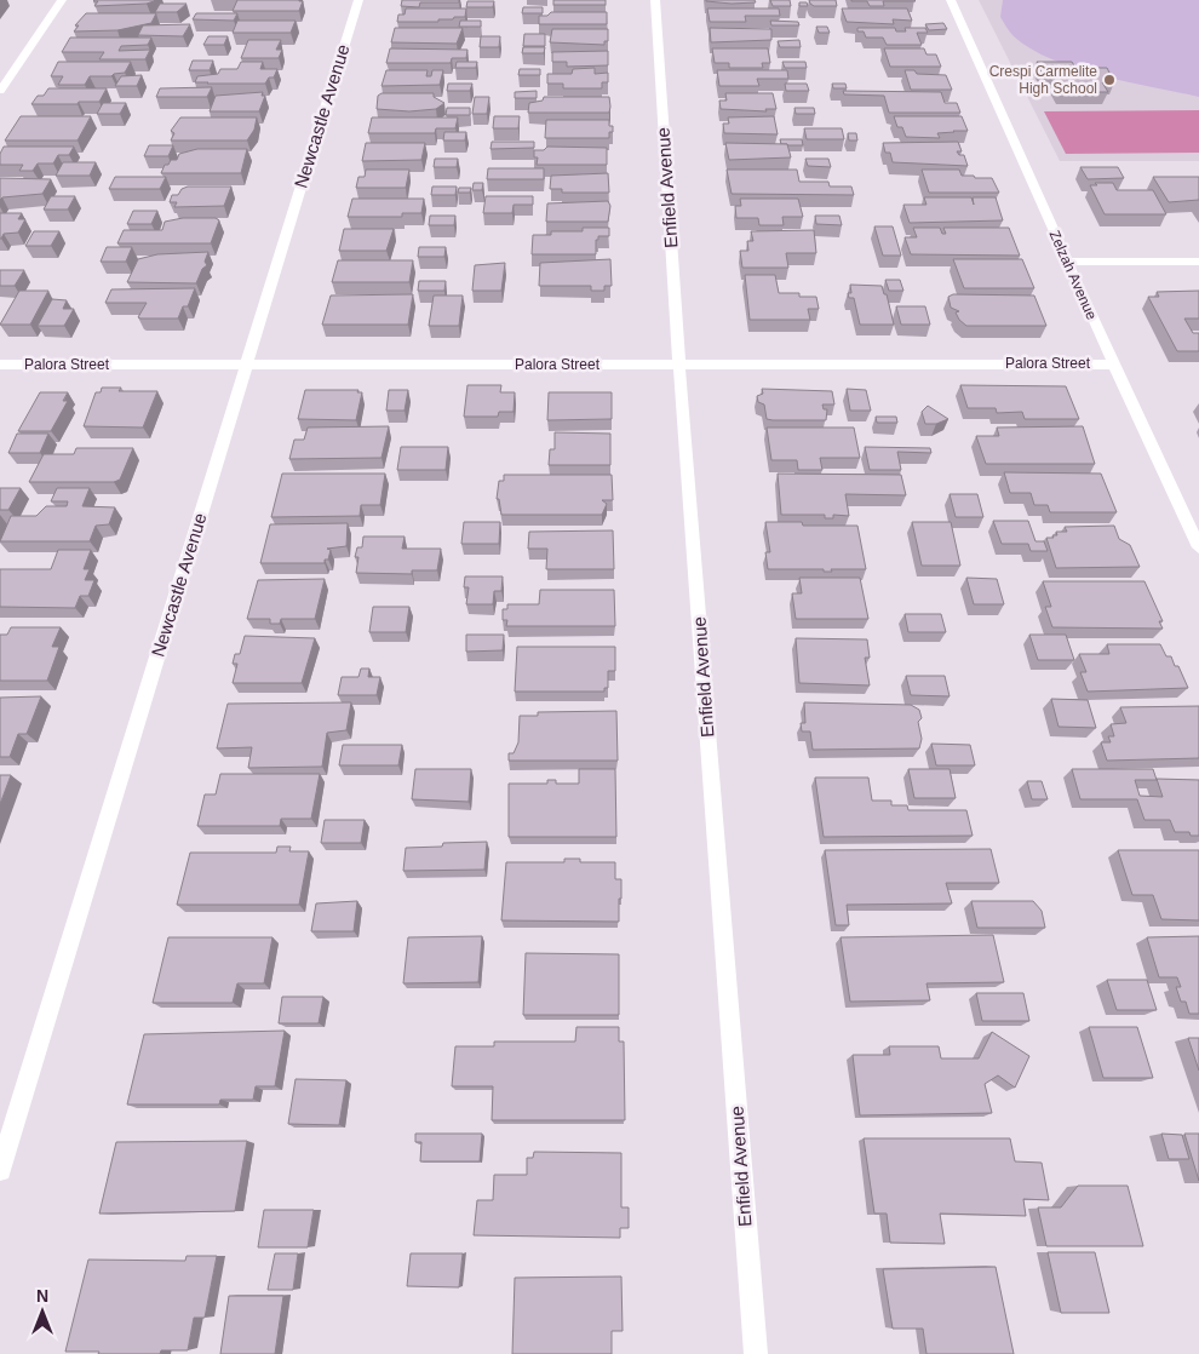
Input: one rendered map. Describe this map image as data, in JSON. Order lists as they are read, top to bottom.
{
  "streets": {
    "street": [
      "Newcastle Avenue",
      "Enfield Avenue",
      "Zelzah Avenue",
      "Palora Street"
    ]
  },
  "crossings": [
    ["Newcastle Avenue", "Palora Street"],
    ["Enfield Avenue", "Palora Street"],
    ["Zelzah Avenue", "Palora Street"]
  ],
  "places": ["Crespi Carmelite High School"],
  "north": "top"
}
